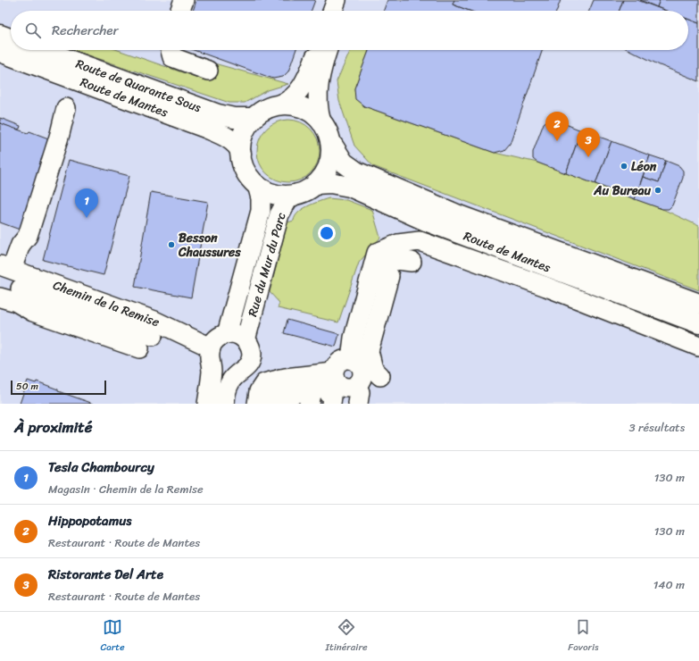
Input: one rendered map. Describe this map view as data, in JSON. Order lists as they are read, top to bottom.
{
  "streets": {
    "main road": ["Route de Quarante Sous", "Route de Mantes"],
    "street": ["Rue du Mur du Parc", "Chemin de la Remise"]
  },
  "crossings": [
    ["Route de Quarante Sous", "Route de Mantes"],
    ["Route de Quarante Sous", "Rue du Mur du Parc"],
    ["Route de Mantes", "Rue du Mur du Parc"]
  ],
  "places": ["Léon", "Au Bureau", "Besson Chaussures"],
  "scale_bar": "50 m",
  "page": {
    "search": "Rechercher",
    "pins": ["2", "3", "1"],
    "scale": "50 m",
    "heading": ["À proximité", "3 résultats"],
    "list": [
      {
        "mark": "1",
        "name": "Tesla Chambourcy",
        "note": "Magasin · Chemin de la Remise",
        "value": "130 m"
      },
      {
        "mark": "2",
        "name": "Hippopotamus",
        "note": "Restaurant · Route de Mantes",
        "value": "130 m"
      },
      {
        "mark": "3",
        "name": "Ristorante Del Arte",
        "note": "Restaurant · Route de Mantes",
        "value": "140 m"
      }
    ],
    "nav": ["Carte", "Itinéraire", "Favoris"]
  }
}
